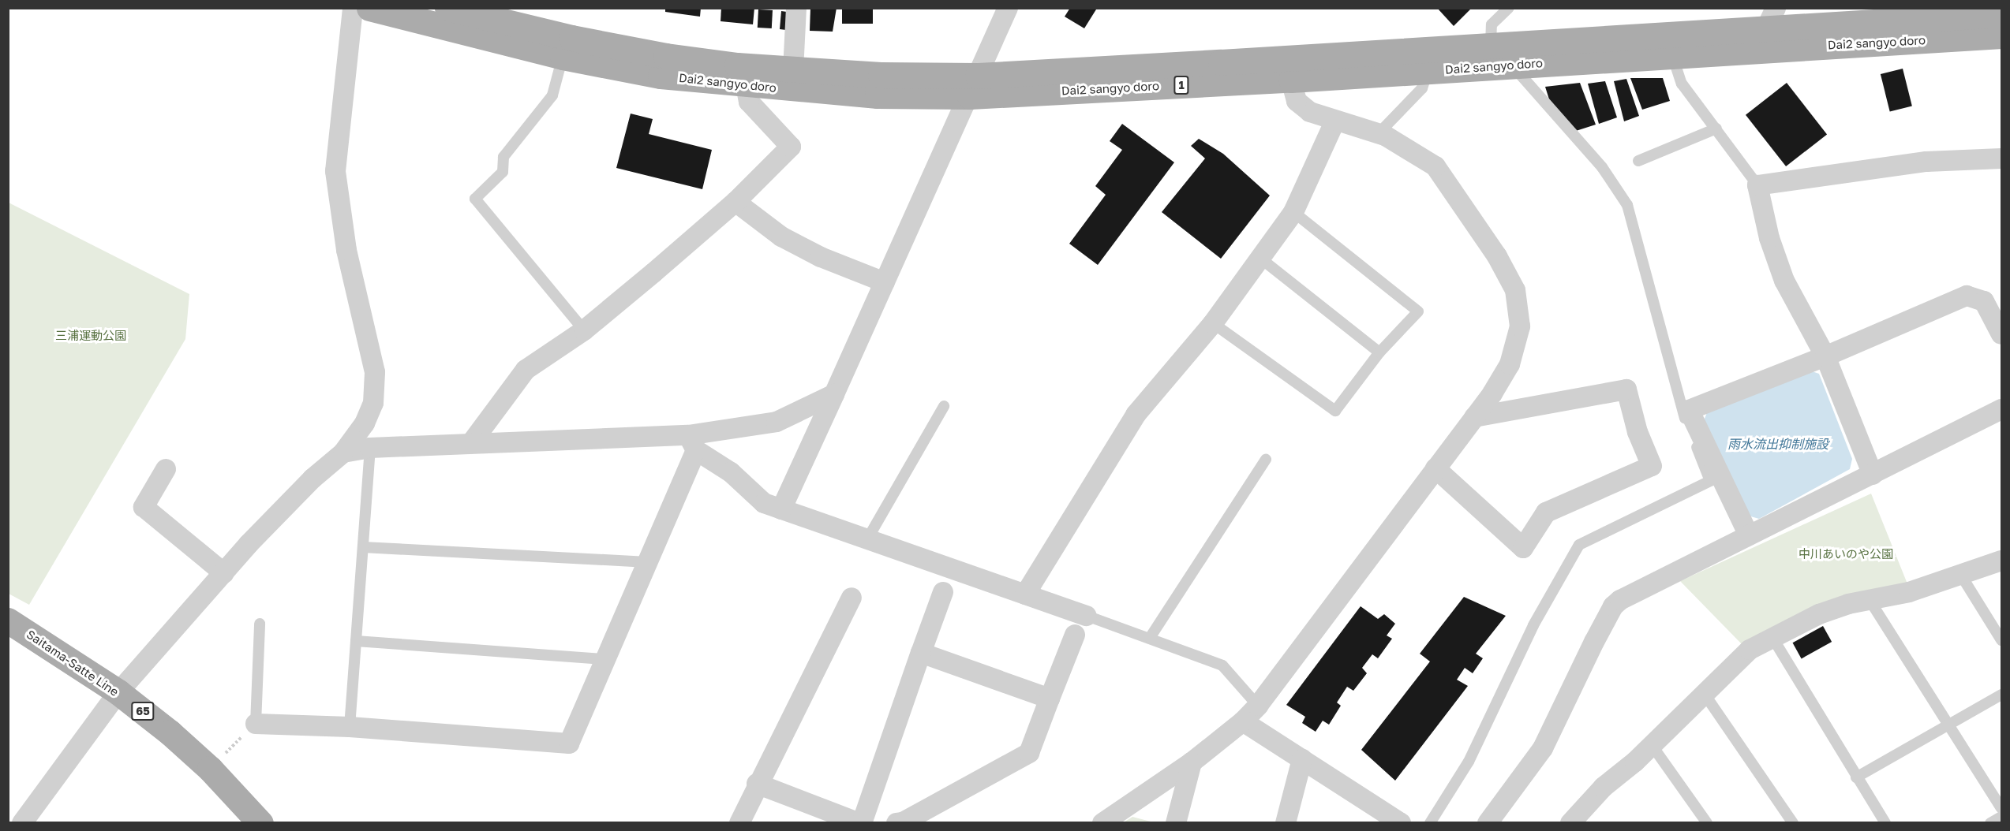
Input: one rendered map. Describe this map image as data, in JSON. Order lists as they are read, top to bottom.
{
  "streets": {
    "main road": [
      "Dai2 sangyo doro",
      "1",
      "Saitama-Satte Line",
      "65"
    ]
  },
  "water": ["雨水流出抑制施設"],
  "parks": ["三浦運動公園", "中川あいのや公園"]
}
